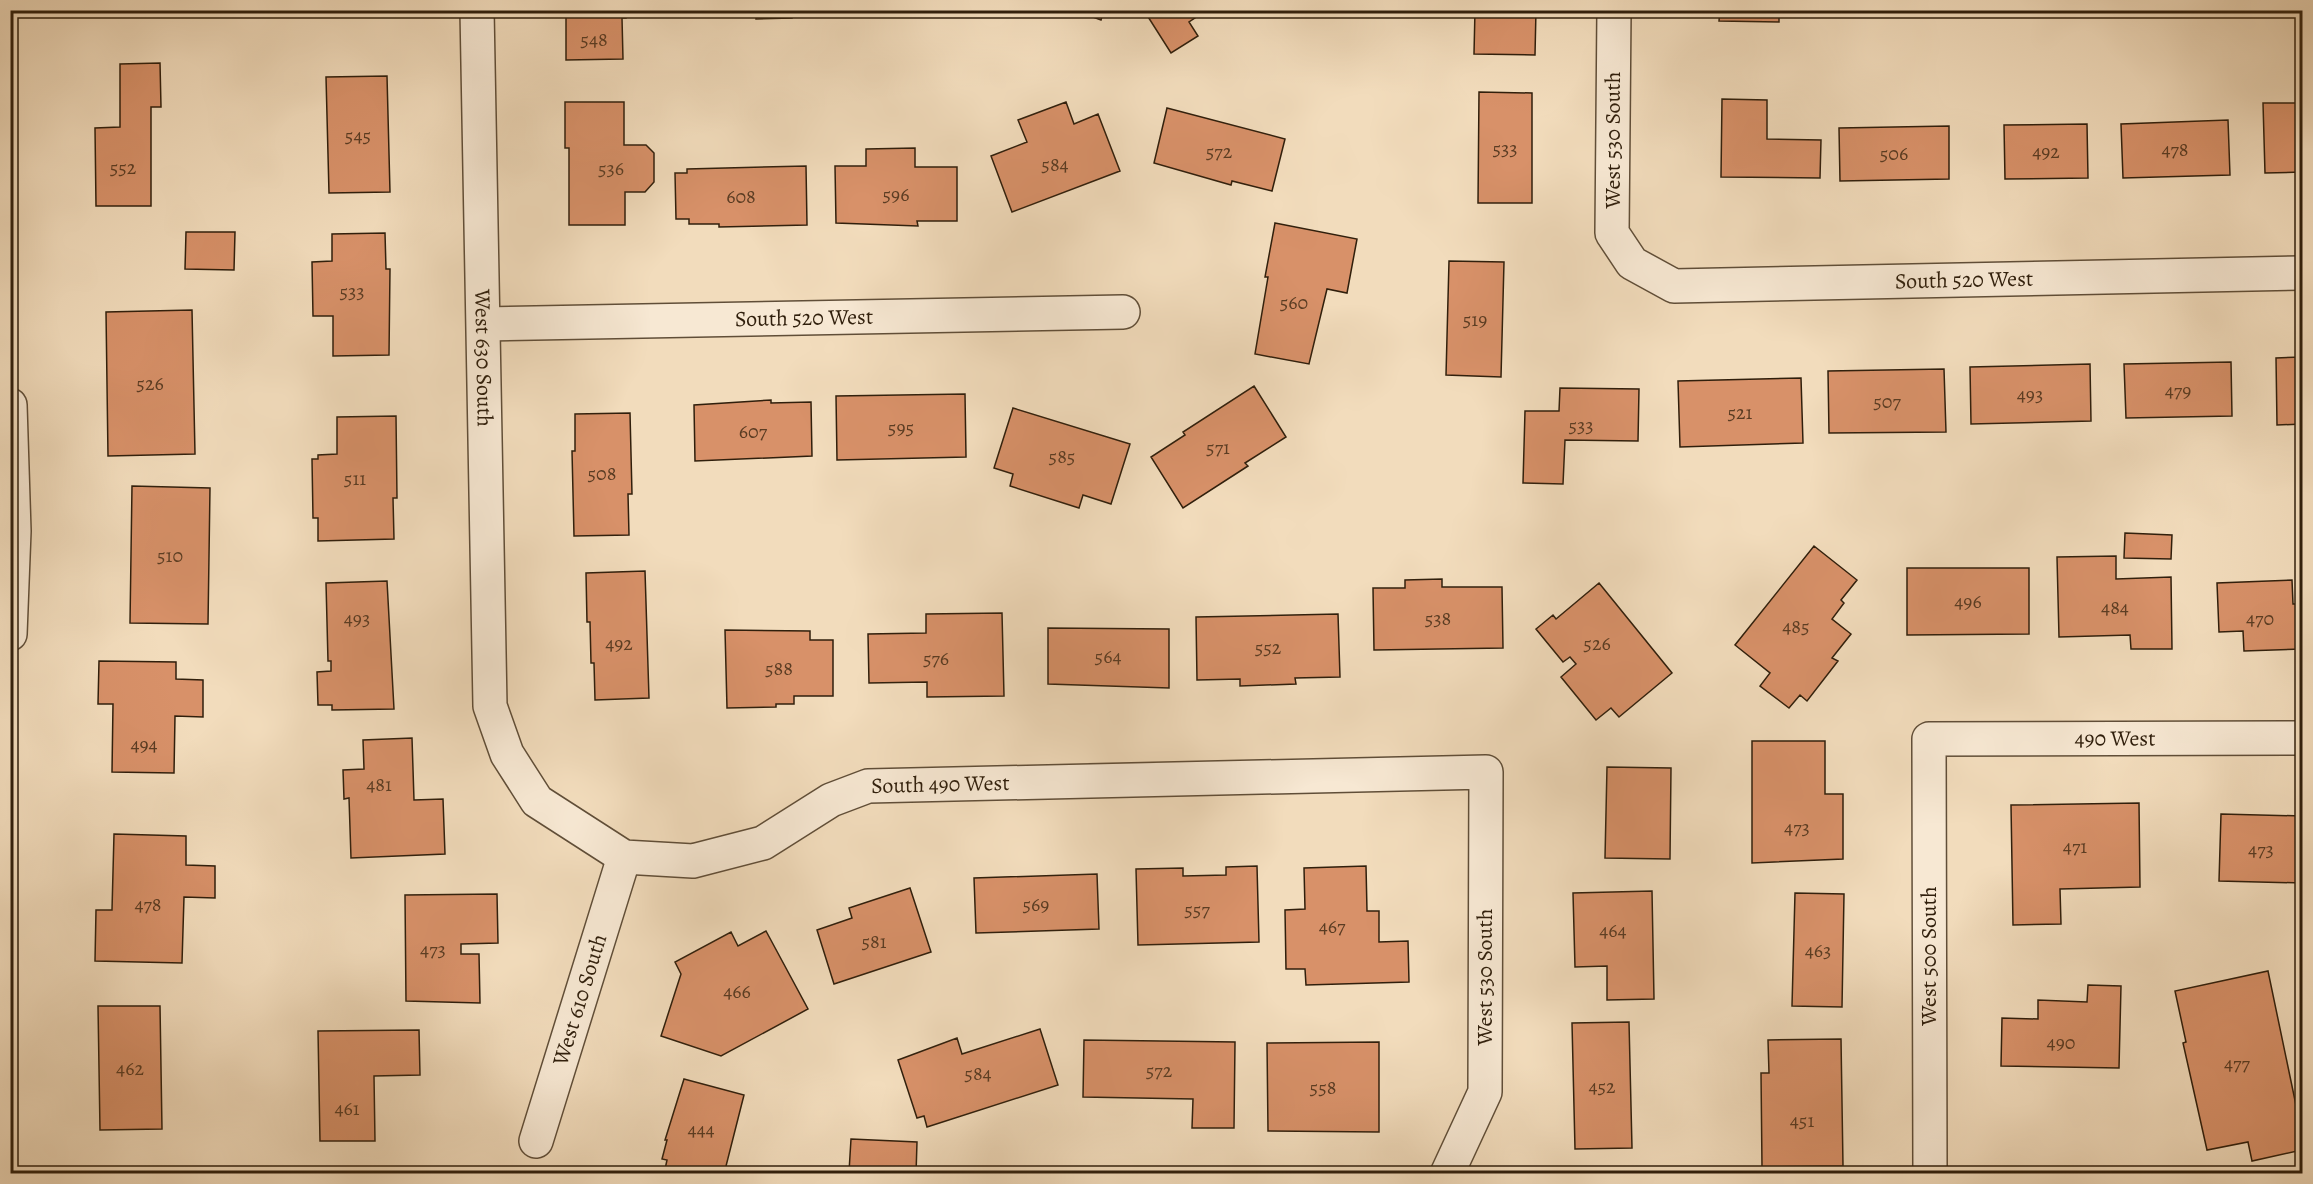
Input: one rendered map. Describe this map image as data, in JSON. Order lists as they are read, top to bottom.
{
  "streets": {
    "street": [
      "West 530 South",
      "South 520 West",
      "West 630 South",
      "490 West",
      "South 490 West",
      "West 500 South",
      "West 610 South"
    ]
  },
  "crossings": [
    ["West 530 South", "South 520 West"],
    ["West 530 South", "South 490 West"],
    ["South 520 West", "West 630 South"],
    ["West 630 South", "South 490 West"],
    ["490 West", "West 500 South"],
    ["South 490 West", "West 610 South"]
  ],
  "house_numbers": [
    "548",
    "545",
    "533",
    "478",
    "572",
    "492",
    "506",
    "584",
    "552",
    "536",
    "596",
    "608",
    "533",
    "560",
    "519",
    "526",
    "479",
    "493",
    "507",
    "521",
    "533",
    "595",
    "607",
    "571",
    "585",
    "508",
    "511",
    "510",
    "496",
    "484",
    "493",
    "538",
    "470",
    "485",
    "492",
    "526",
    "552",
    "564",
    "576",
    "588",
    "494",
    "481",
    "473",
    "471",
    "473",
    "478",
    "569",
    "557",
    "467",
    "464",
    "581",
    "473",
    "463",
    "466",
    "490",
    "477",
    "462",
    "572",
    "584",
    "452",
    "558",
    "461",
    "451",
    "444"
  ]
}
